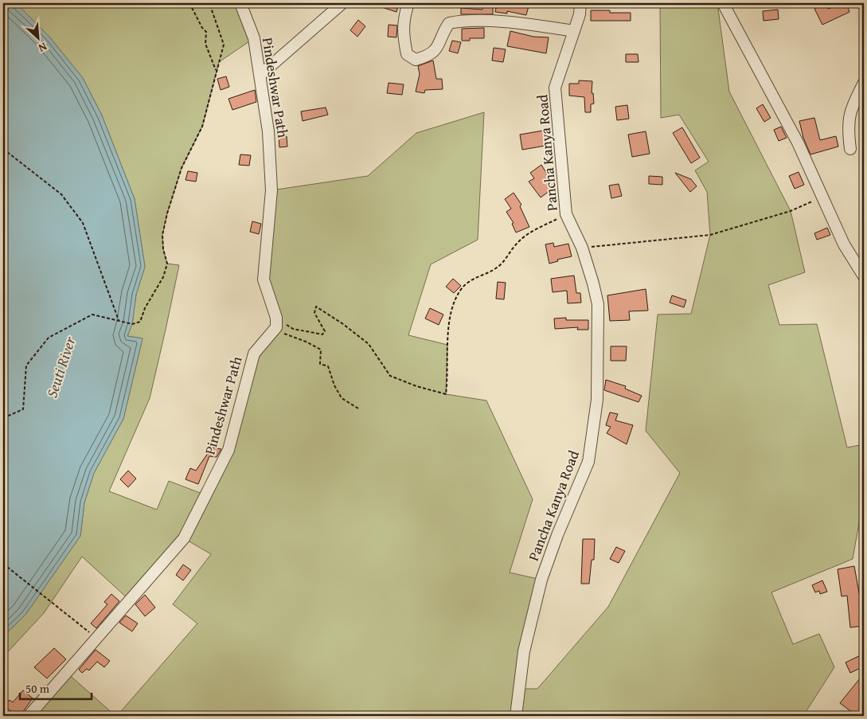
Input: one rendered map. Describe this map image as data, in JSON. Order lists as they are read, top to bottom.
{
  "streets": {
    "street": ["Pindeshwar Path", "Pancha Kanya Road"]
  },
  "water": ["Seuti River"],
  "scale_bar": "50 m",
  "north": "bottom right"
}
